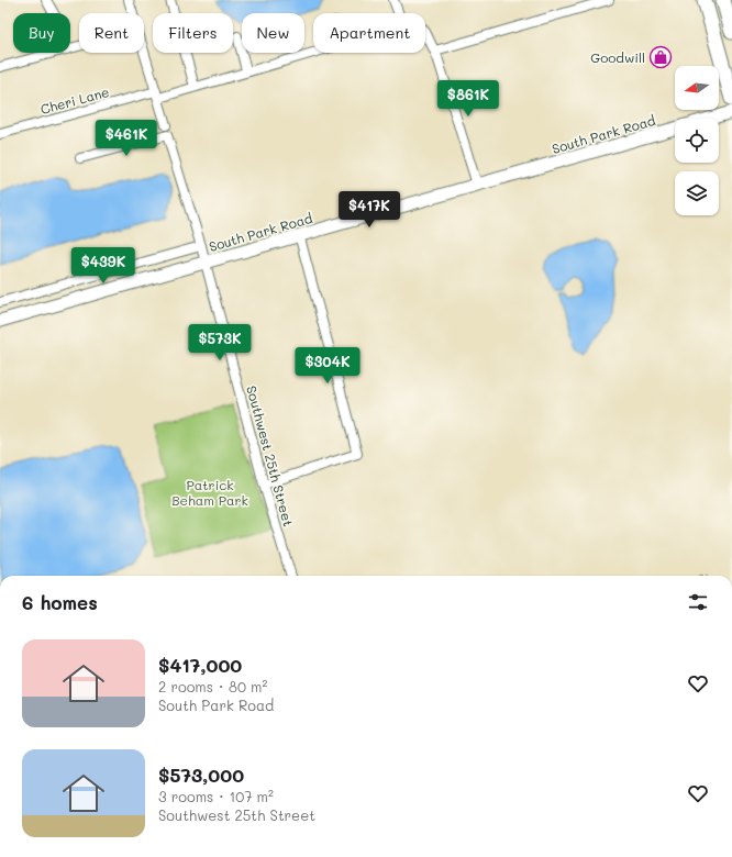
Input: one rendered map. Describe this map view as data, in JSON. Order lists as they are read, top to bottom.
{
  "streets": {
    "street": ["Cheri Lane", "South Park Road", "Southwest 25th Street"]
  },
  "crossings": [
    ["South Park Road", "Southwest 25th Street"]
  ],
  "parks": ["Patrick Beham Park"],
  "places": {
    "shop": ["Goodwill"]
  },
  "north": "left",
  "page": {
    "chip": [
      "Buy",
      "Rent",
      "Filters",
      "New",
      "Apartment"
    ],
    "price": [
      "$861K",
      "$461K",
      "$417K",
      "$439K",
      "$573K",
      "$304K"
    ],
    "heading": "6 homes",
    "list": [
      {
        "name": "$417,000",
        "note": "2 rooms · 80 m² · South Park Road"
      },
      {
        "name": "$573,000",
        "note": "3 rooms · 107 m² · Southwest 25th Street"
      }
    ]
  }
}
